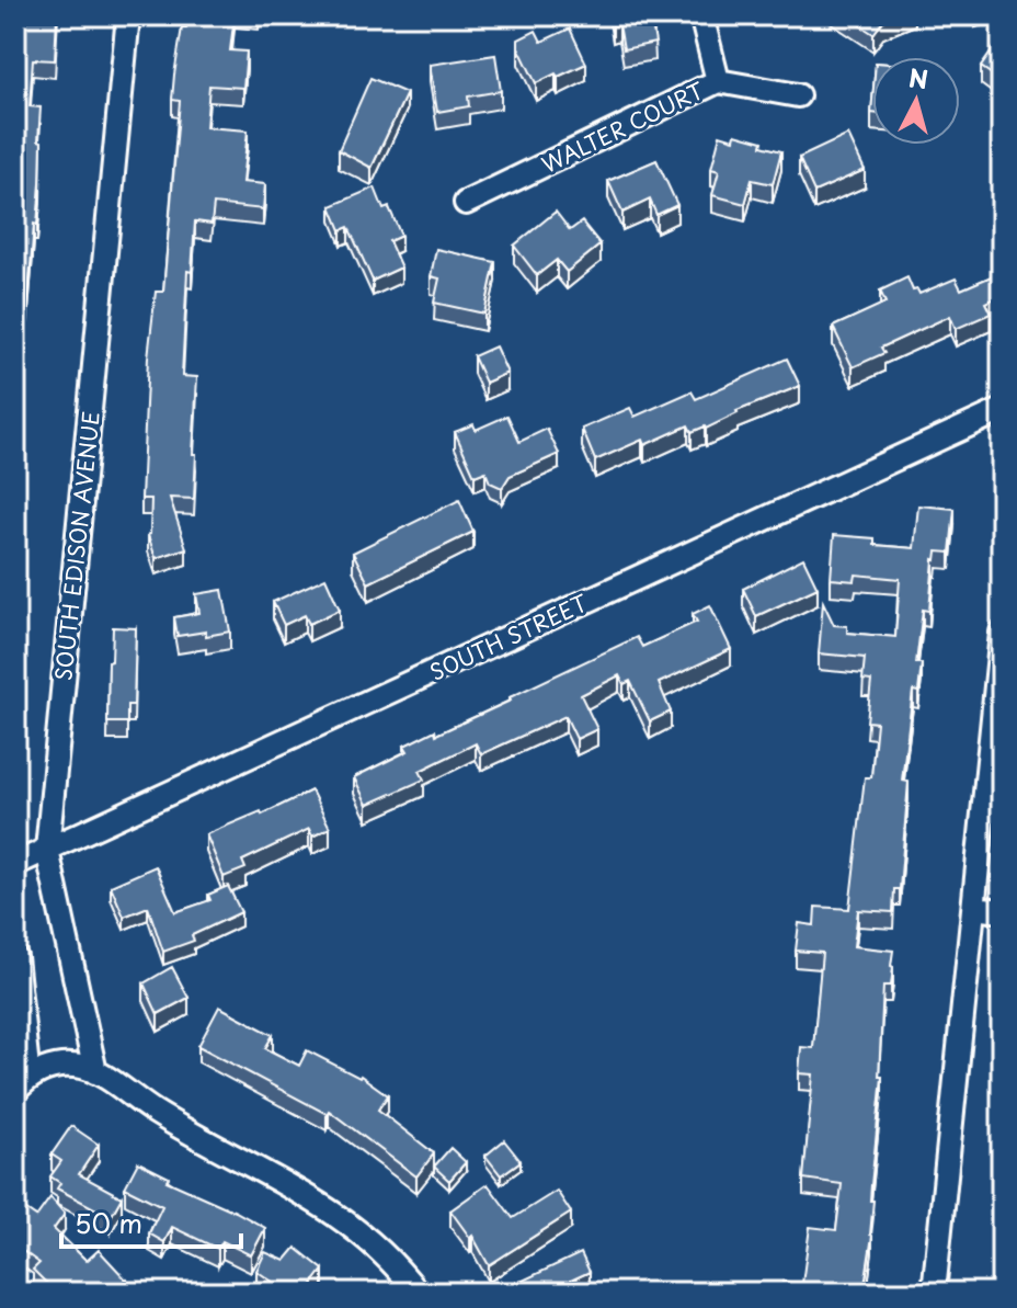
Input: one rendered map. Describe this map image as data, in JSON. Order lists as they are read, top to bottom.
{
  "streets": {
    "street": ["WALTER COURT", "SOUTH EDISON AVENUE", "SOUTH STREET"]
  },
  "crossings": [
    ["SOUTH EDISON AVENUE", "SOUTH STREET"]
  ],
  "scale_bar": "50 m",
  "north": "top"
}
